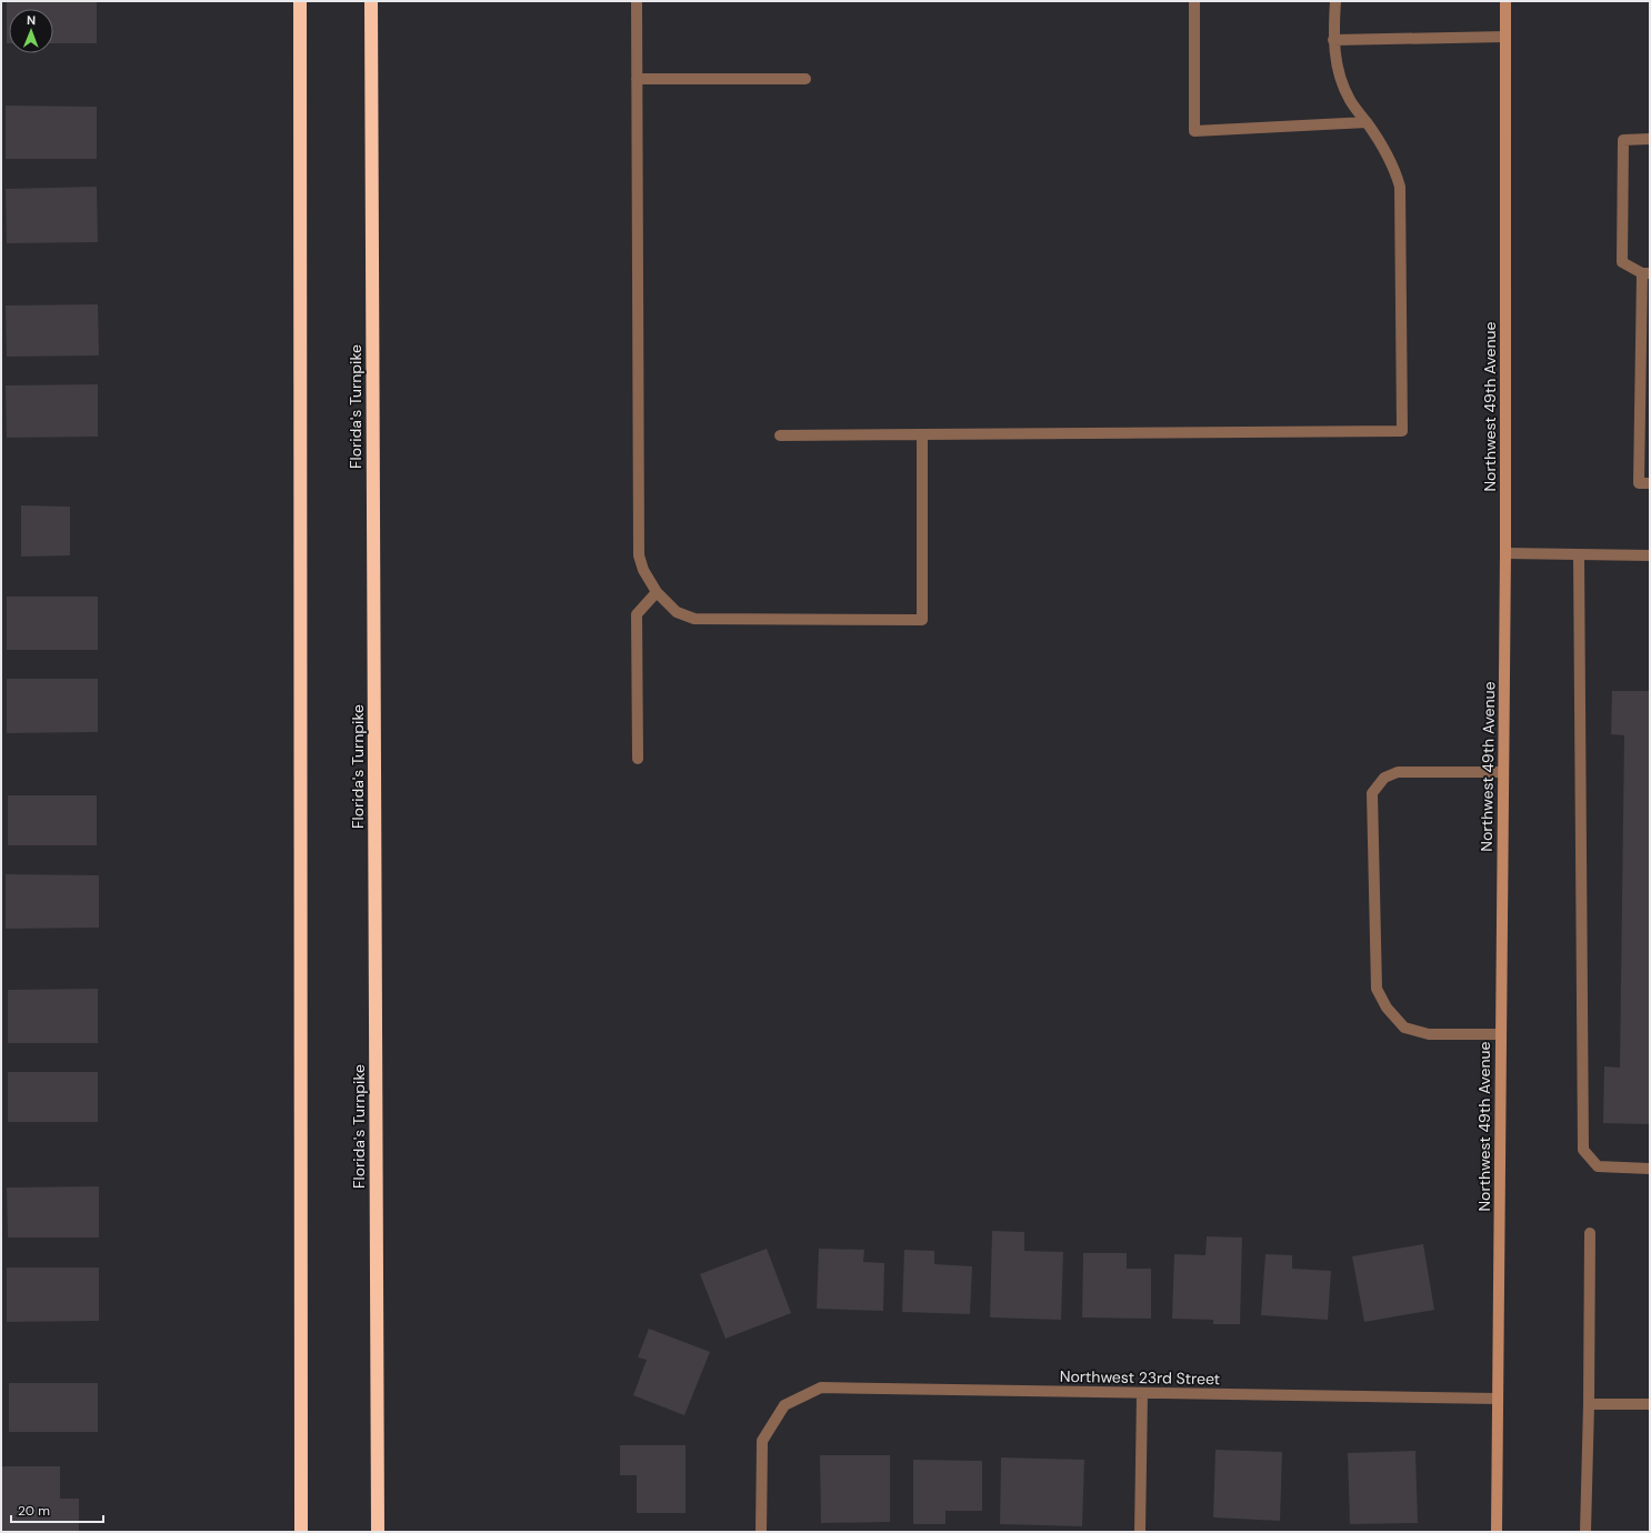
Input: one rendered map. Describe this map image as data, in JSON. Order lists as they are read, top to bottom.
{
  "streets": {
    "highway": ["Florida's Turnpike"],
    "street": ["Northwest 49th Avenue", "Northwest 23rd Street"]
  },
  "crossings": [
    ["Northwest 49th Avenue", "Northwest 23rd Street"]
  ],
  "scale_bar": "20 m",
  "north": "top"
}
